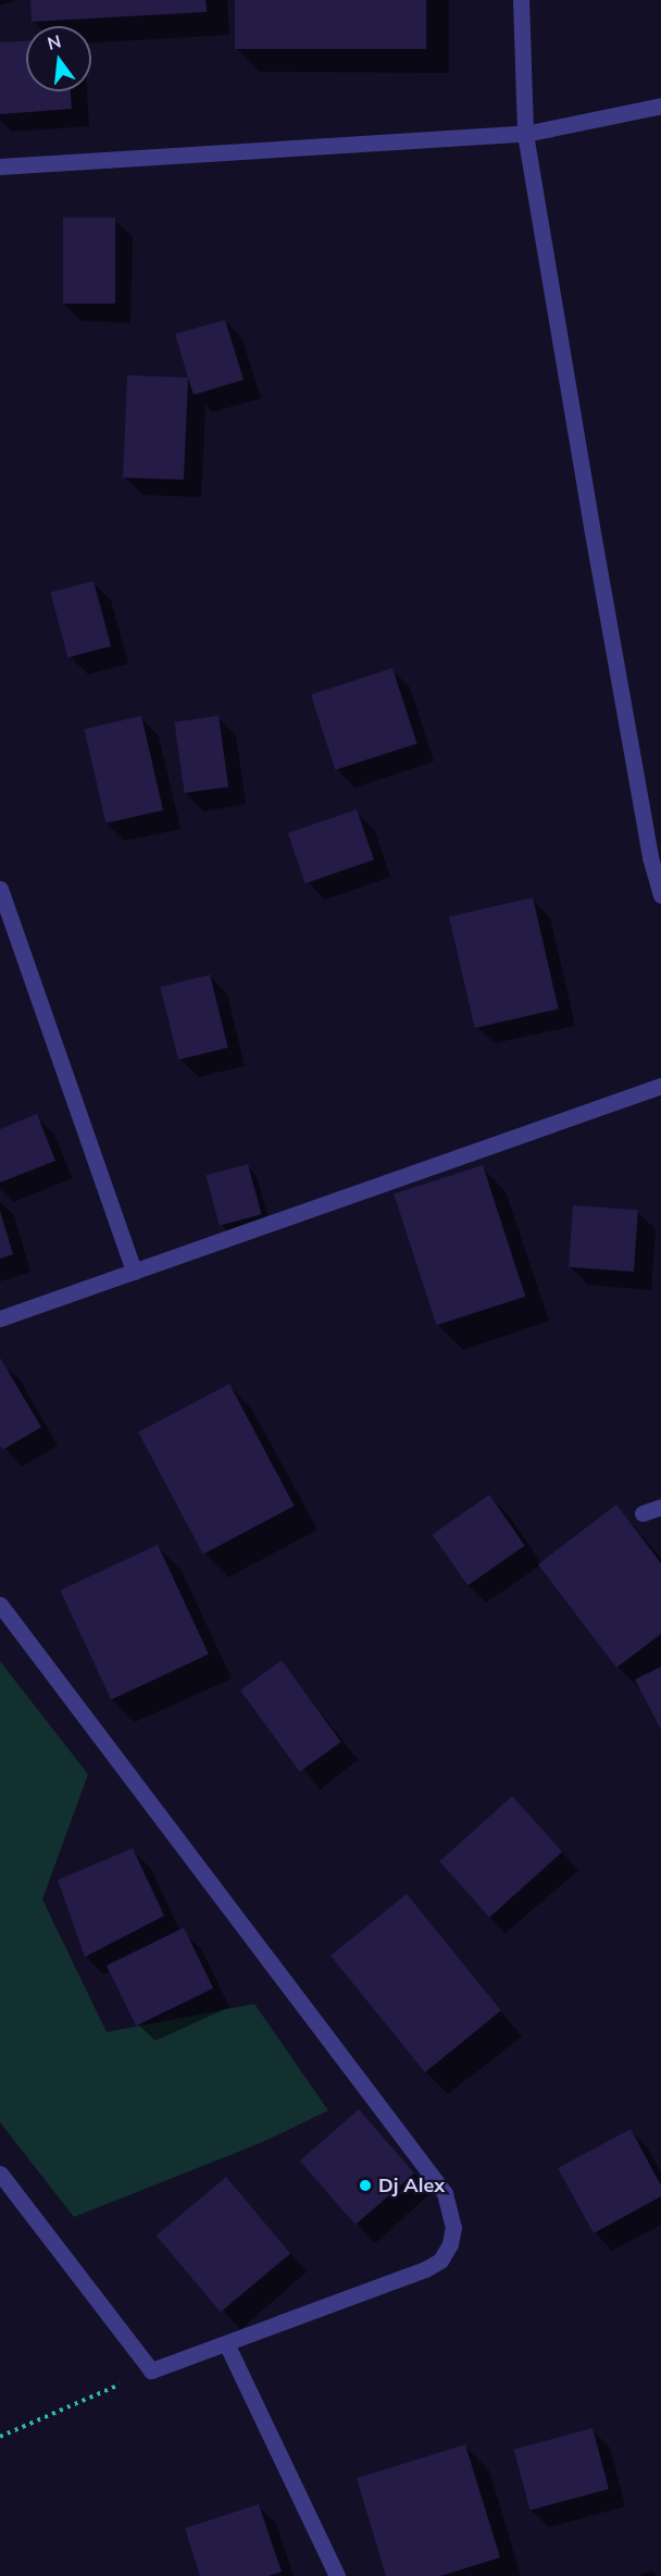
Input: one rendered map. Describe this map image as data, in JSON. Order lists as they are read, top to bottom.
{
  "places": ["Dj Alex"],
  "north": "top"
}
